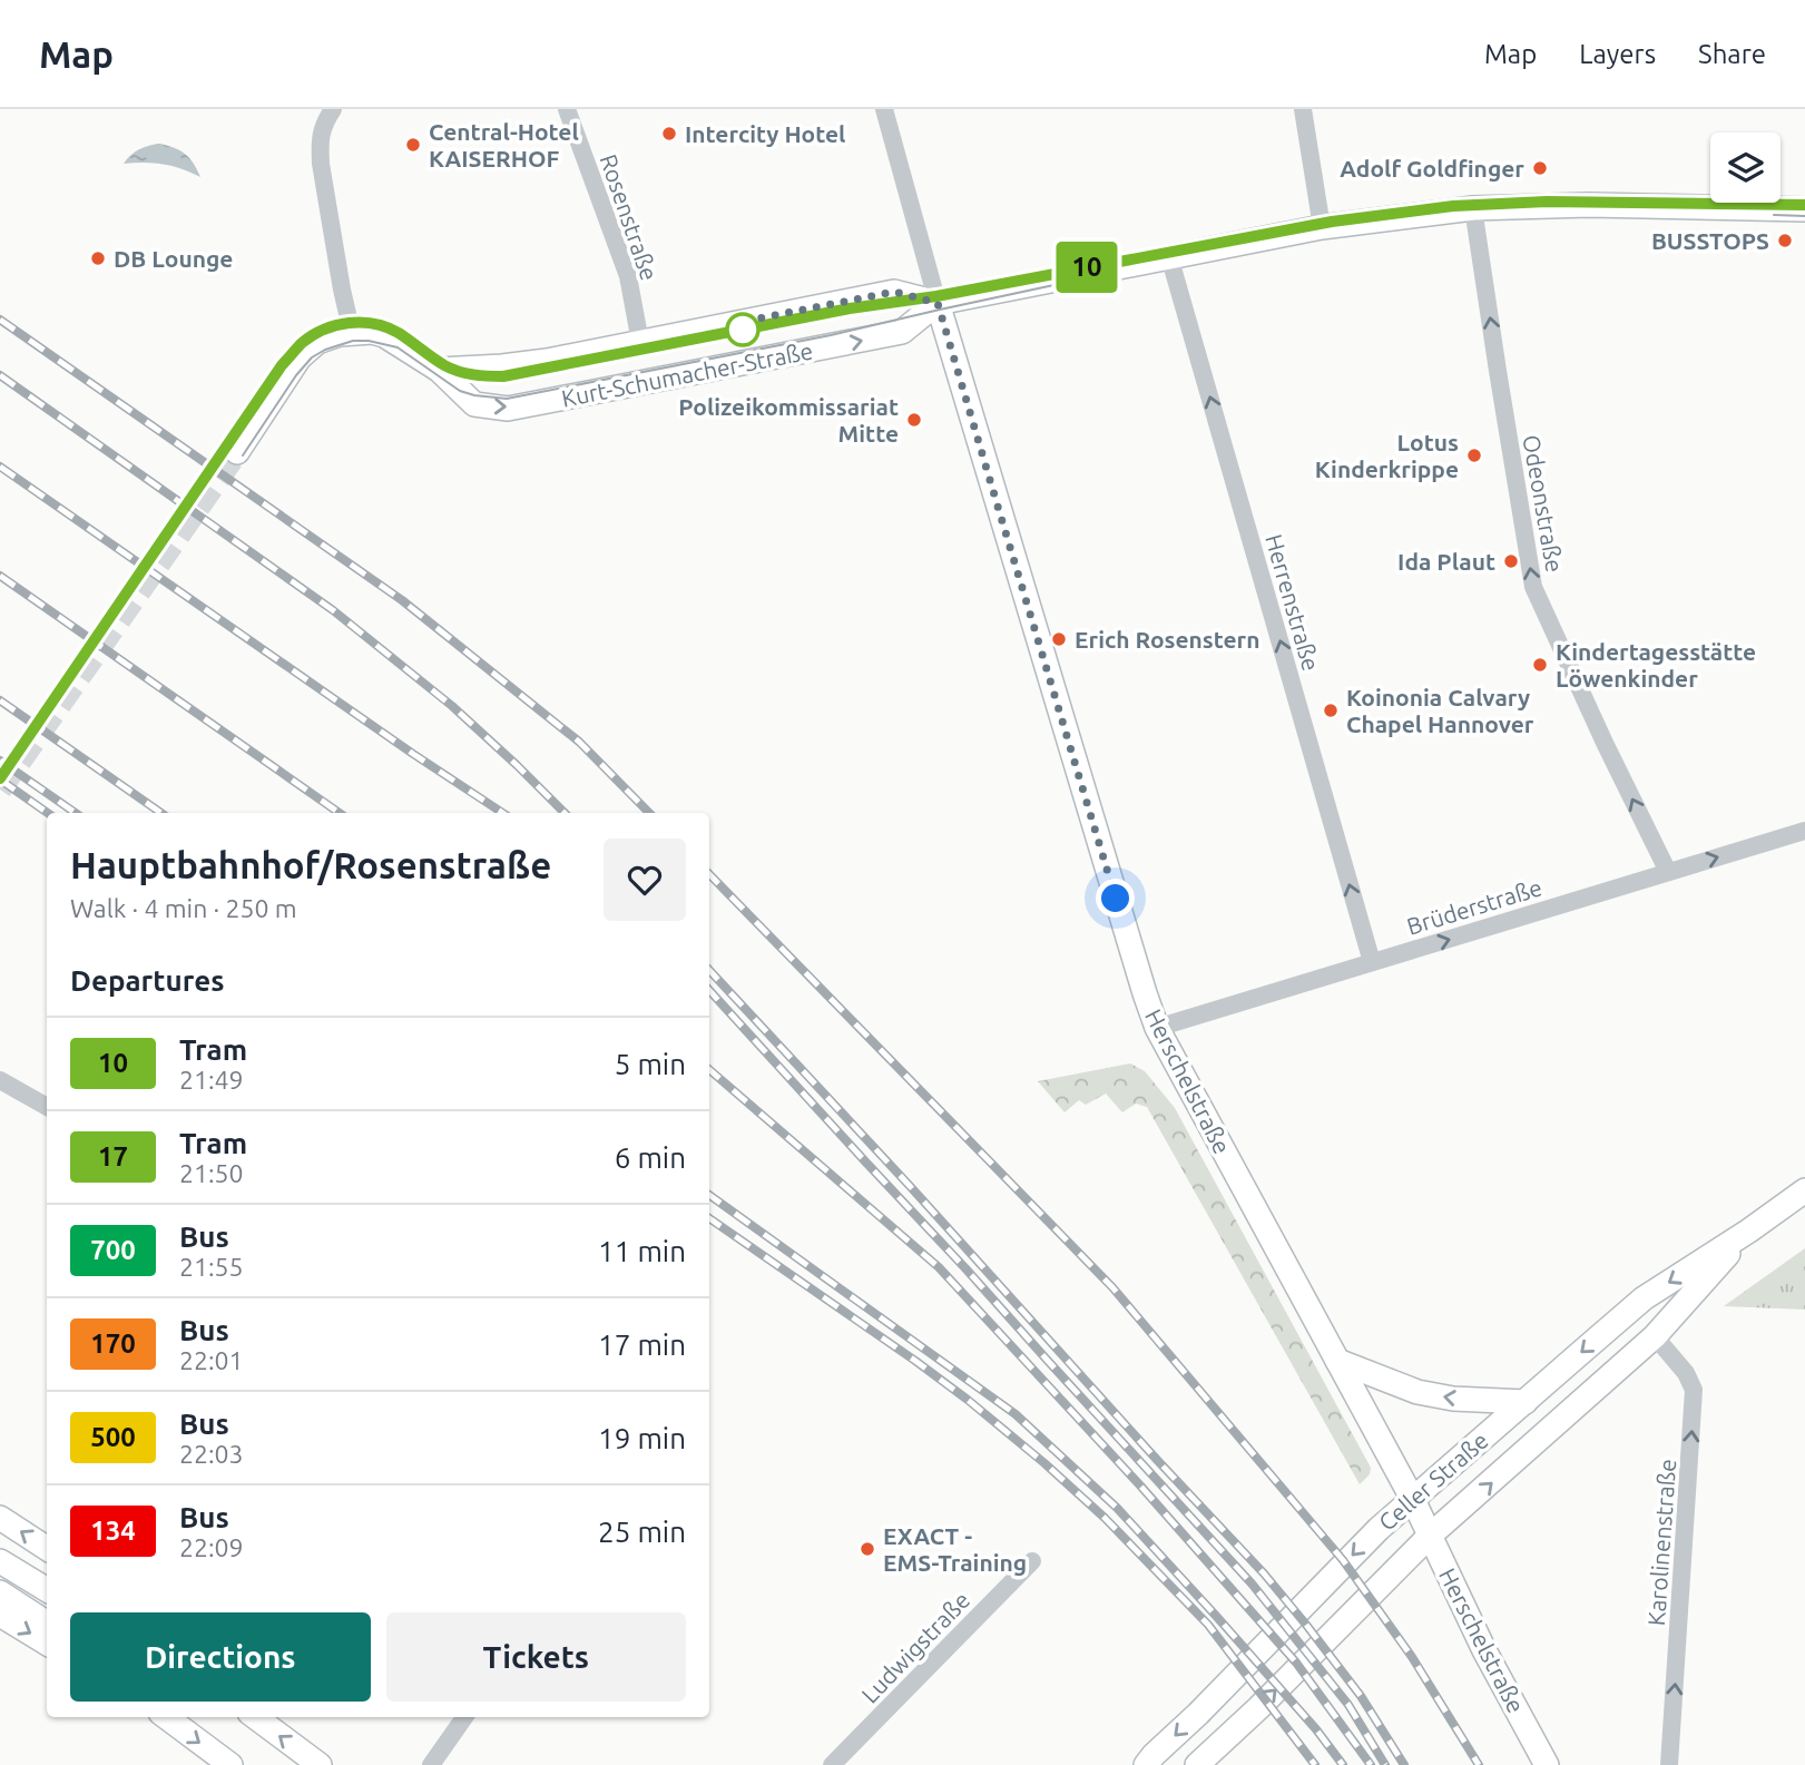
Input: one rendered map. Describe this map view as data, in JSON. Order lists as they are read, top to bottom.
{
  "streets": {
    "street": [
      "Rosenstraße",
      "Kurt-Schumacher-Straße",
      "Odeonstraße",
      "Herrenstraße",
      "Brüderstraße",
      "Herschelstraße",
      "Celler Straße",
      "Karolinenstraße",
      "Ludwigstraße"
    ]
  },
  "crossings": [
    ["Rosenstraße", "Kurt-Schumacher-Straße"],
    ["Kurt-Schumacher-Straße", "Odeonstraße"],
    ["Kurt-Schumacher-Straße", "Herrenstraße"],
    ["Kurt-Schumacher-Straße", "Herschelstraße"],
    ["Odeonstraße", "Brüderstraße"],
    ["Herrenstraße", "Brüderstraße"],
    ["Brüderstraße", "Herschelstraße"],
    ["Herschelstraße", "Celler Straße"],
    ["Celler Straße", "Karolinenstraße"]
  ],
  "one_way": [
    "Odeonstraße",
    "Herrenstraße",
    "Brüderstraße",
    "Karolinenstraße"
  ],
  "places": [
    "Intercity Hotel",
    "Central-Hotel KAISERHOF",
    "Adolf Goldfinger",
    "BUSSTOPS",
    "DB Lounge",
    "Polizeikommissariat Mitte",
    "Lotus Kinderkrippe",
    "Ida Plaut",
    "Erich Rosenstern",
    "Kindertagesstätte Löwenkinder",
    "Koinonia Calvary Chapel Hannover",
    "EXACT - EMS-Training"
  ],
  "lines": ["tram line 10"],
  "page": {
    "header": "Map",
    "nav": ["Map", "Layers", "Share"],
    "on_map": "10",
    "heading": [
      ["Hauptbahnhof/Rosenstraße", "Walk · 4 min · 250 m"],
      "Departures"
    ],
    "list": [
      {
        "mark": "10",
        "name": "Tram",
        "note": "21:49",
        "value": "5 min"
      },
      {
        "mark": "17",
        "name": "Tram",
        "note": "21:50",
        "value": "6 min"
      },
      {
        "mark": "700",
        "name": "Bus",
        "note": "21:55",
        "value": "11 min"
      },
      {
        "mark": "170",
        "name": "Bus",
        "note": "22:01",
        "value": "17 min"
      },
      {
        "mark": "500",
        "name": "Bus",
        "note": "22:03",
        "value": "19 min"
      },
      {
        "mark": "134",
        "name": "Bus",
        "note": "22:09",
        "value": "25 min"
      }
    ],
    "buttons": ["Directions", "Tickets"]
  }
}
